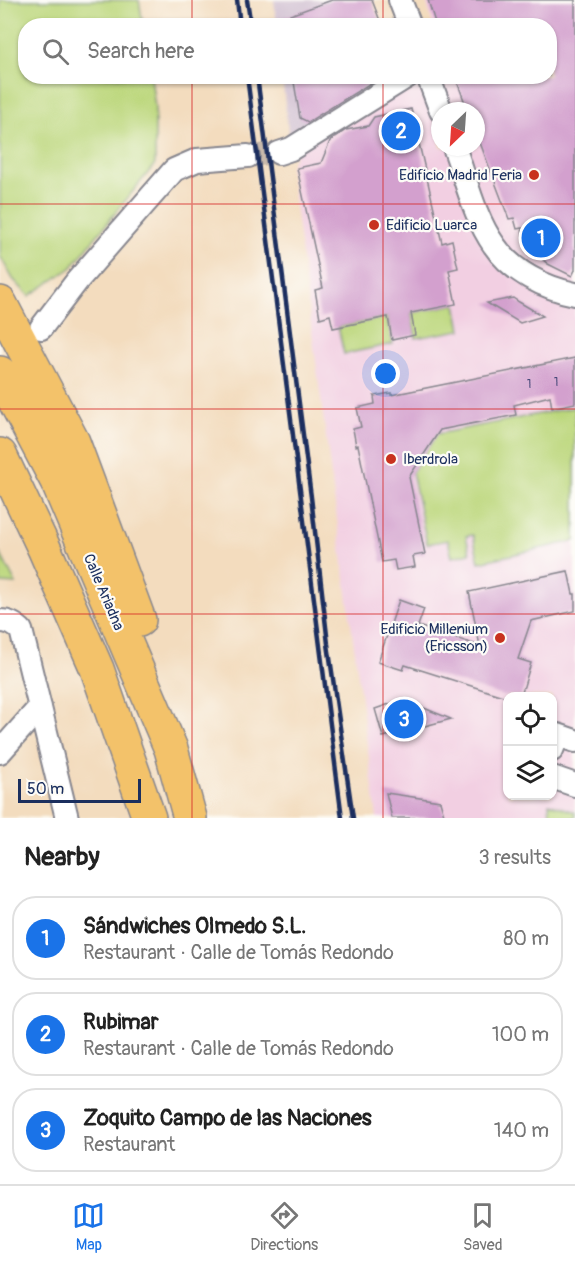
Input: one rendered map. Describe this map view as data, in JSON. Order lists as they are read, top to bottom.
{
  "streets": {
    "highway": ["Calle Ariadna"]
  },
  "places": [
    "Edificio Madrid Feria",
    "Edificio Luarca",
    "Iberdrola",
    "Edificio Millenium (Ericsson)"
  ],
  "house_numbers": ["1", "1"],
  "scale_bar": "50 m",
  "north": "bottom left",
  "page": {
    "search": "Search here",
    "pins": ["2", "1", "3"],
    "scale": "50 m",
    "heading": ["Nearby", "3 results"],
    "list": [
      {
        "mark": "1",
        "name": "Sándwiches Olmedo S.L.",
        "note": "Restaurant · Calle de Tomás Redondo",
        "value": "80 m"
      },
      {
        "mark": "2",
        "name": "Rubimar",
        "note": "Restaurant · Calle de Tomás Redondo",
        "value": "100 m"
      },
      {
        "mark": "3",
        "name": "Zoquito Campo de las Naciones",
        "note": "Restaurant",
        "value": "140 m"
      }
    ],
    "nav": ["Map", "Directions", "Saved"]
  }
}
